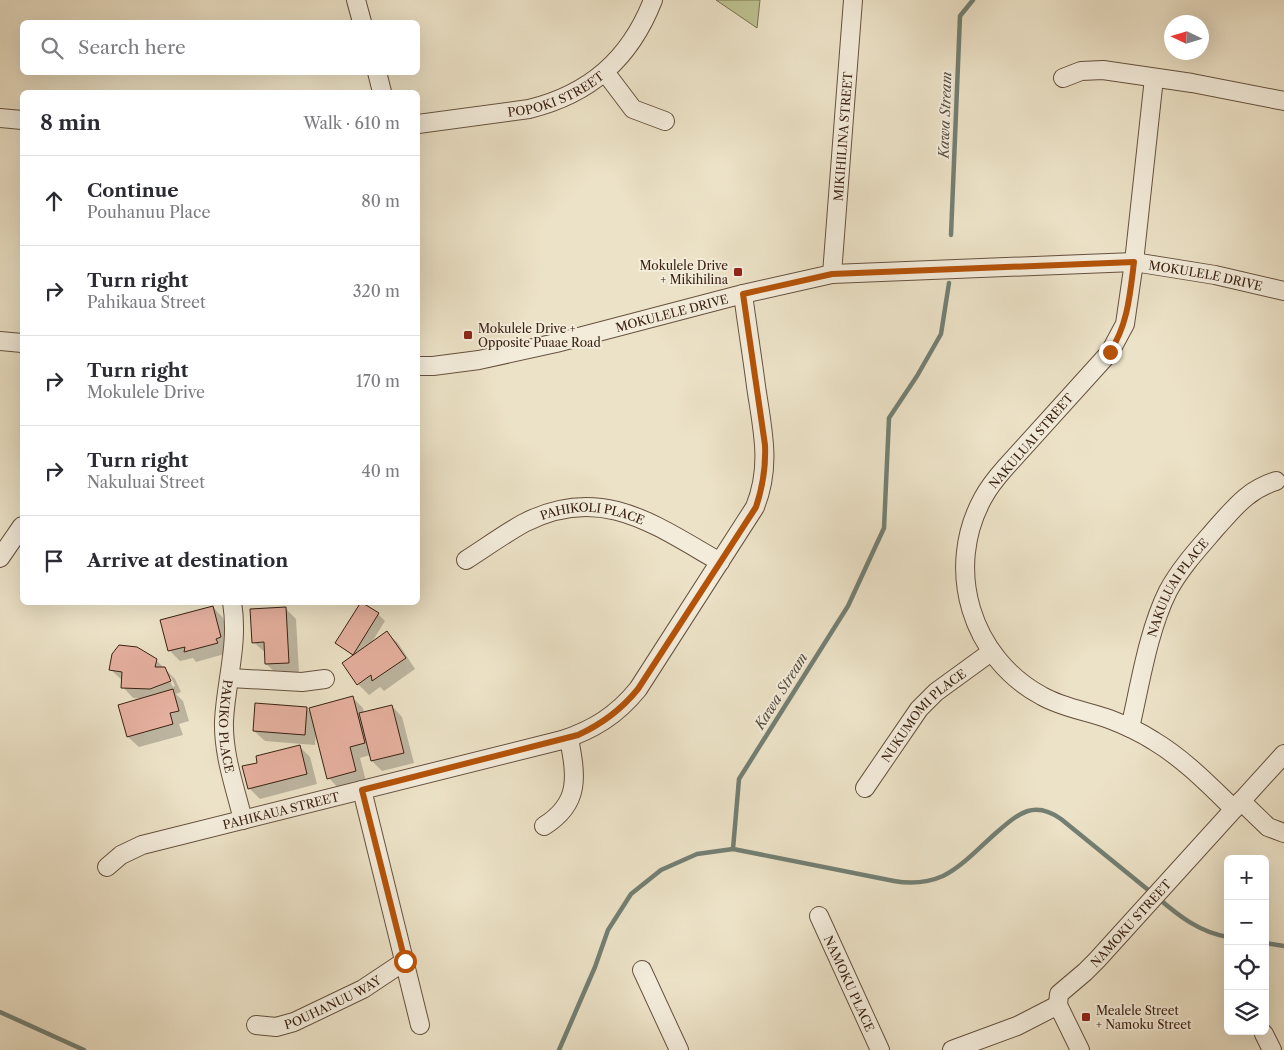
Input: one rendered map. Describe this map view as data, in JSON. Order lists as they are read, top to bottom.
{
  "streets": {
    "street": [
      "POPOKI STREET",
      "MIKIHILINA STREET",
      "MOKULELE DRIVE",
      "NAKULUAI STREET",
      "PAHIKOLI PLACE",
      "NAKULUAI PLACE",
      "NUKUMOMI PLACE",
      "PAKIKO PLACE",
      "PAHIKAUA STREET",
      "NAMOKU STREET",
      "NAMOKU PLACE",
      "POUHANUU WAY"
    ]
  },
  "crossings": [
    ["MIKIHILINA STREET", "MOKULELE DRIVE"],
    ["MOKULELE DRIVE", "NAKULUAI STREET"],
    ["MOKULELE DRIVE", "PAHIKAUA STREET"],
    ["NAKULUAI STREET", "NAKULUAI PLACE"],
    ["NAKULUAI STREET", "NUKUMOMI PLACE"],
    ["NAKULUAI STREET", "NAMOKU STREET"],
    ["PAHIKOLI PLACE", "PAHIKAUA STREET"],
    ["PAKIKO PLACE", "PAHIKAUA STREET"]
  ],
  "water": ["Kawa Stream"],
  "places": {
    "transit": ["Mokulele Drive + Mikihilina", "Mokulele Drive + Opposite Puaae Road", "Mealele Street + Namoku Street"]
  },
  "north": "left",
  "page": {
    "search": "Search here",
    "heading": ["8 min", "Walk · 610 m"],
    "list": [
      ["Continue", "Pouhanuu Place", "80 m"],
      ["Turn right", "Pahikaua Street", "320 m"],
      ["Turn right", "Mokulele Drive", "170 m"],
      ["Turn right", "Nakuluai Street", "40 m"],
      "Arrive at destination"
    ],
    "map_buttons": ["+", "−"]
  }
}
